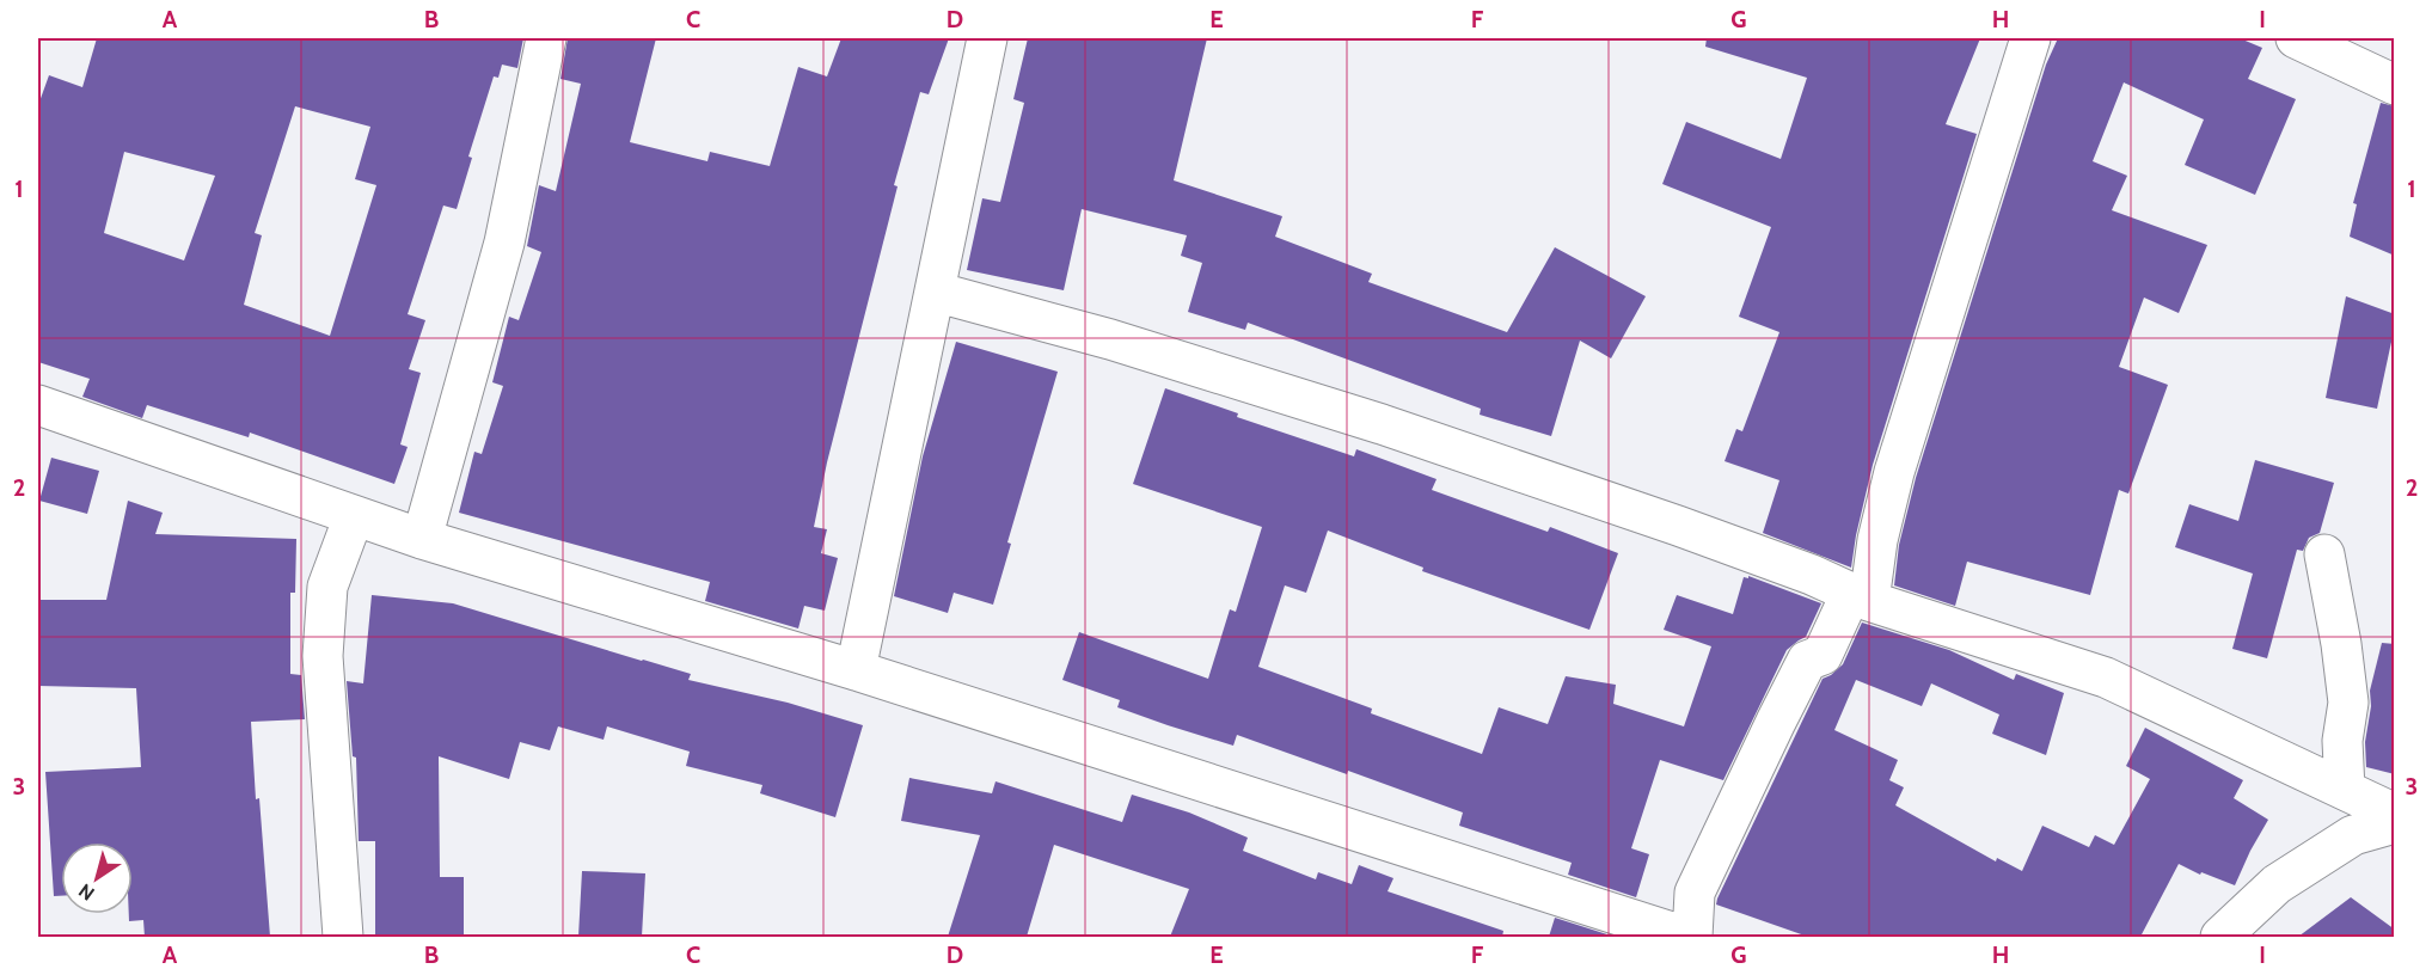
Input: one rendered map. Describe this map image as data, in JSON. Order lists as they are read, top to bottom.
{
  "north": "bottom left",
  "grid": {
    "columns": [
      "A",
      "B",
      "C",
      "D",
      "E",
      "F",
      "G",
      "H",
      "I"
    ],
    "rows": ["1", "2", "3"]
  }
}
